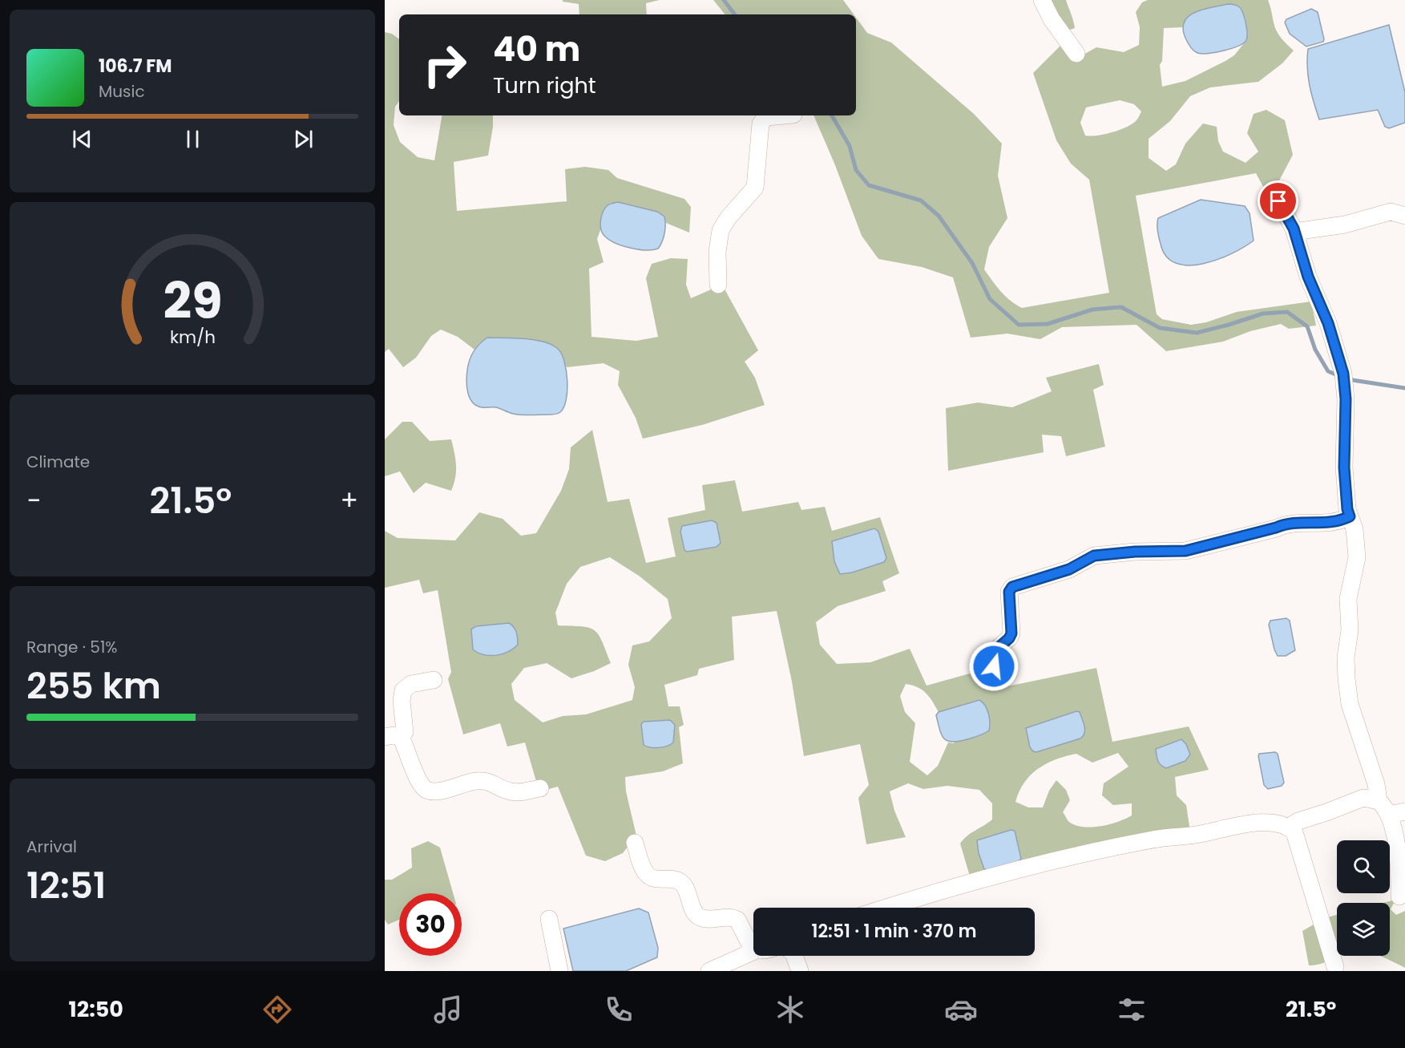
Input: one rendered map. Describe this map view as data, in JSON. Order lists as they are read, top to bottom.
{
  "page": {
    "turn": ["40 m", "Turn right"],
    "song": ["106.7 FM", "Music"],
    "tile": [
      "Climate",
      ["Range · 51%", "255 km"],
      ["Arrival", "12:51"]
    ],
    "heat": ["−", "21.5°", "+"],
    "limit": "30",
    "trip": "12:51 · 1 min · 370 m",
    "tabs": ["12:50", "21.5°"],
    "gauge": ["29", "km/h"]
  }
}
